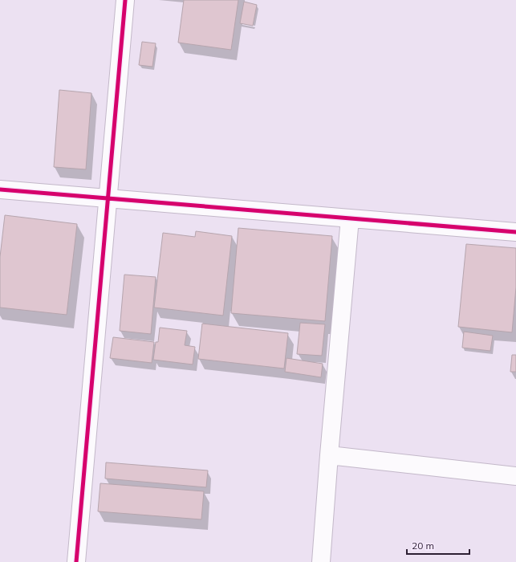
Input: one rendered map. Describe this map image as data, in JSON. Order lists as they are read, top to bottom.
{
  "scale_bar": "20 m"
}
